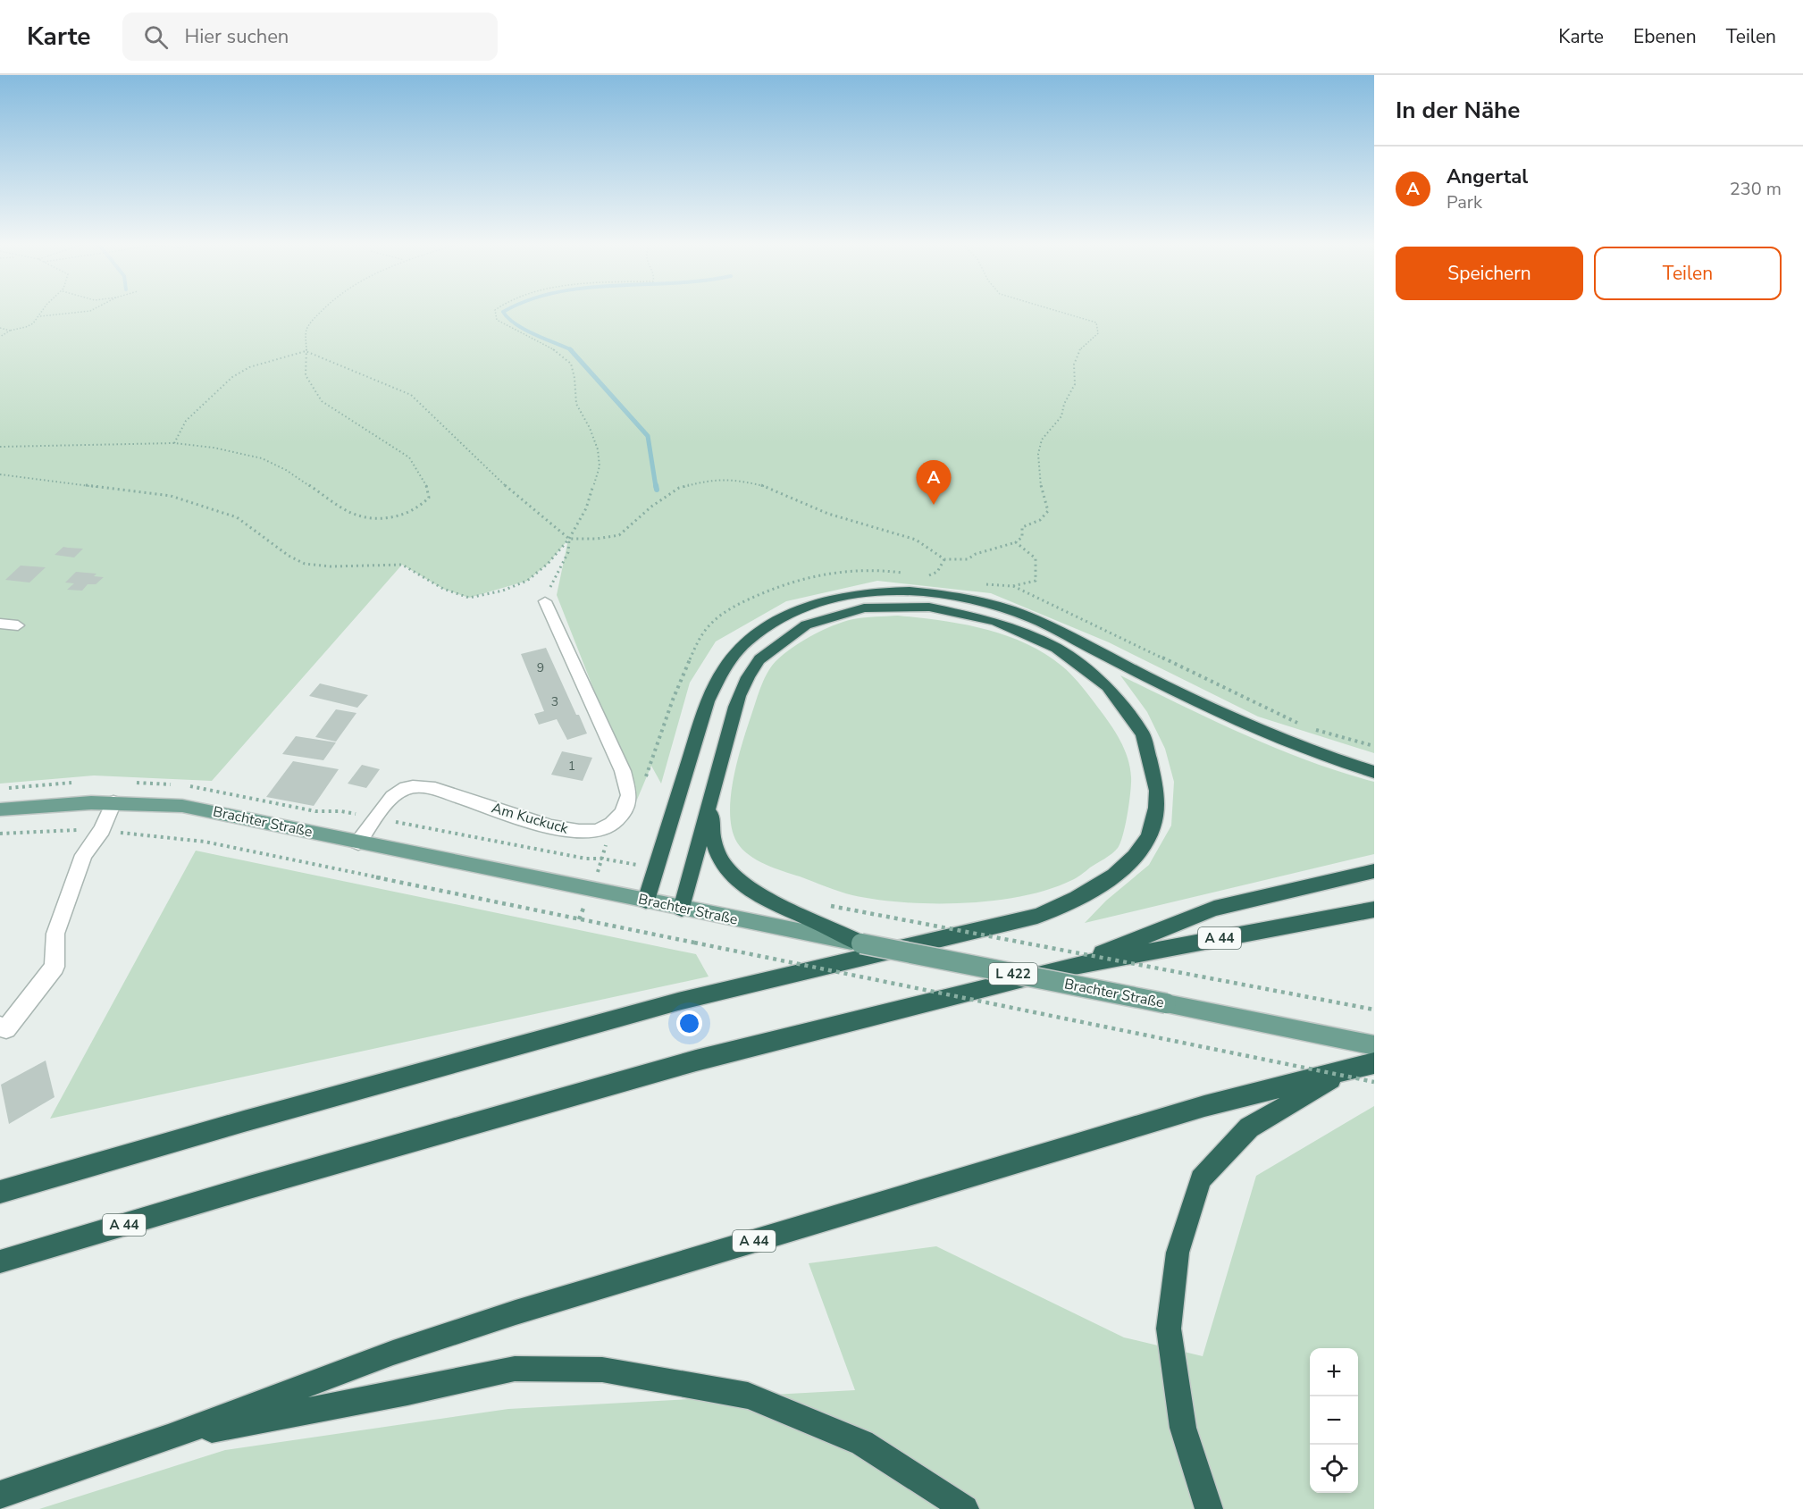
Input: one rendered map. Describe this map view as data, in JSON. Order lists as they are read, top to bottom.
{
  "streets": {
    "highway": ["A 44"],
    "main road": ["Brachter Straße", "L 422"],
    "street": ["Am Kuckuck"]
  },
  "crossings": [
    ["Am Kuckuck", "Brachter Straße"]
  ],
  "house_numbers": ["9", "3", "1"],
  "page": {
    "header": "Karte",
    "search": "Hier suchen",
    "nav": ["Karte", "Ebenen", "Teilen"],
    "heading": "In der Nähe",
    "list": [
      {
        "mark": "A",
        "name": "Angertal",
        "note": "Park",
        "value": "230 m"
      }
    ],
    "buttons": ["Speichern", "Teilen"],
    "pins": "A",
    "map_buttons": ["+", "−"]
  }
}
